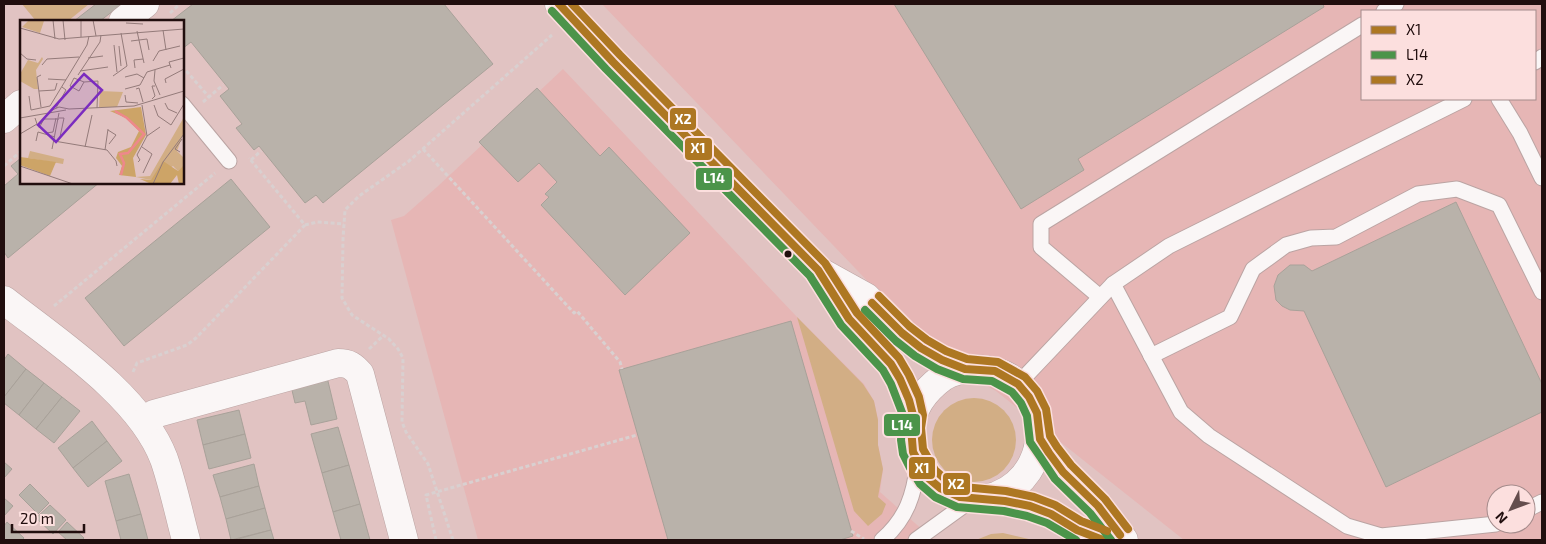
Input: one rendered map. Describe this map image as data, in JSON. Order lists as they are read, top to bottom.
{
  "lines": ["transit line X1", "transit line X2", "transit line L14"],
  "legend": ["X1", "L14", "X2"],
  "scale_bar": "20 m",
  "north": "bottom left"
}
